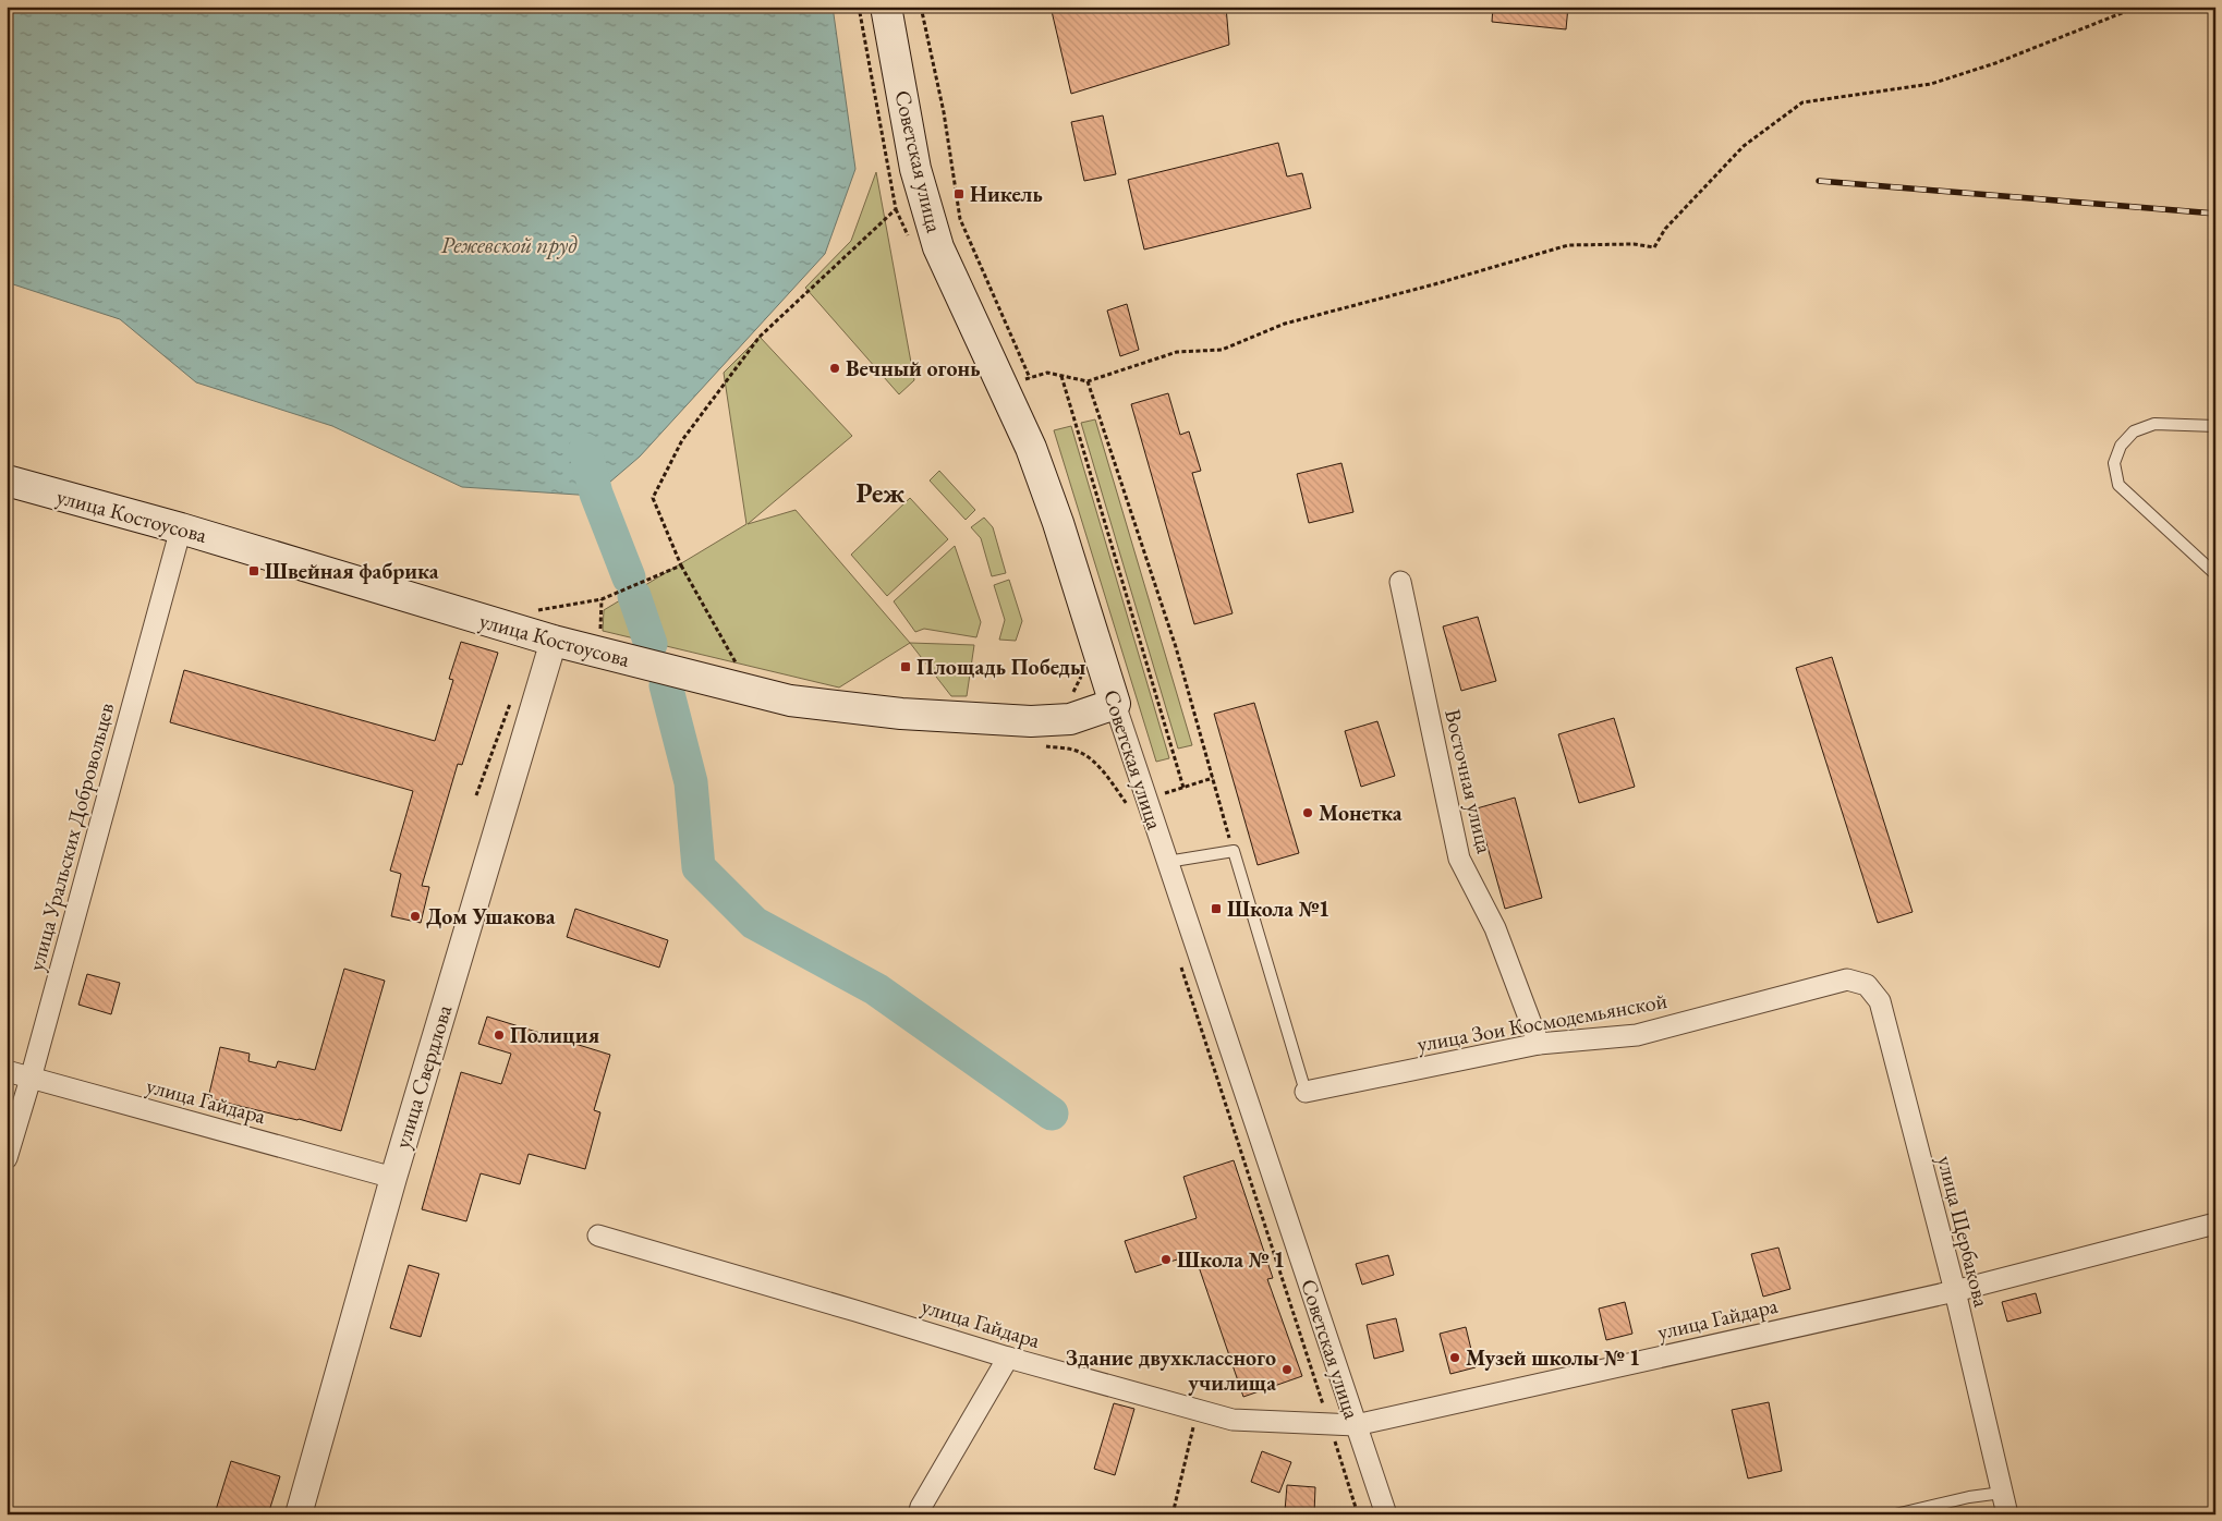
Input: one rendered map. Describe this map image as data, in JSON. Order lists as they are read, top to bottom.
{
  "streets": {
    "main road": ["Советская улица", "улица Костоусова"],
    "street": [
      "Восточная улица",
      "улица Уральских Добровольцев",
      "улица Зои Космодемьянской",
      "улица Свердлова",
      "улица Гайдара",
      "улица Щербакова"
    ]
  },
  "crossings": [
    ["Советская улица", "улица Костоусова"],
    ["Советская улица", "улица Гайдара"],
    ["улица Костоусова", "улица Уральских Добровольцев"],
    ["улица Костоусова", "улица Свердлова"],
    ["Восточная улица", "улица Зои Космодемьянской"],
    ["улица Уральских Добровольцев", "улица Гайдара"],
    ["улица Зои Космодемьянской", "улица Щербакова"],
    ["улица Свердлова", "улица Гайдара"],
    ["улица Гайдара", "улица Щербакова"]
  ],
  "districts": ["Реж"],
  "water": ["Режевской пруд"],
  "places": {
    "transit": [
      "Никель",
      "Швейная фабрика",
      "Площадь Победы",
      "Школа №1"
    ],
    "other": [
      "Вечный огонь",
      "Монетка",
      "Дом Ушакова",
      "Полиция",
      "Школа № 1",
      "Музей школы № 1",
      "Здание двухклассного училища"
    ]
  }
}
